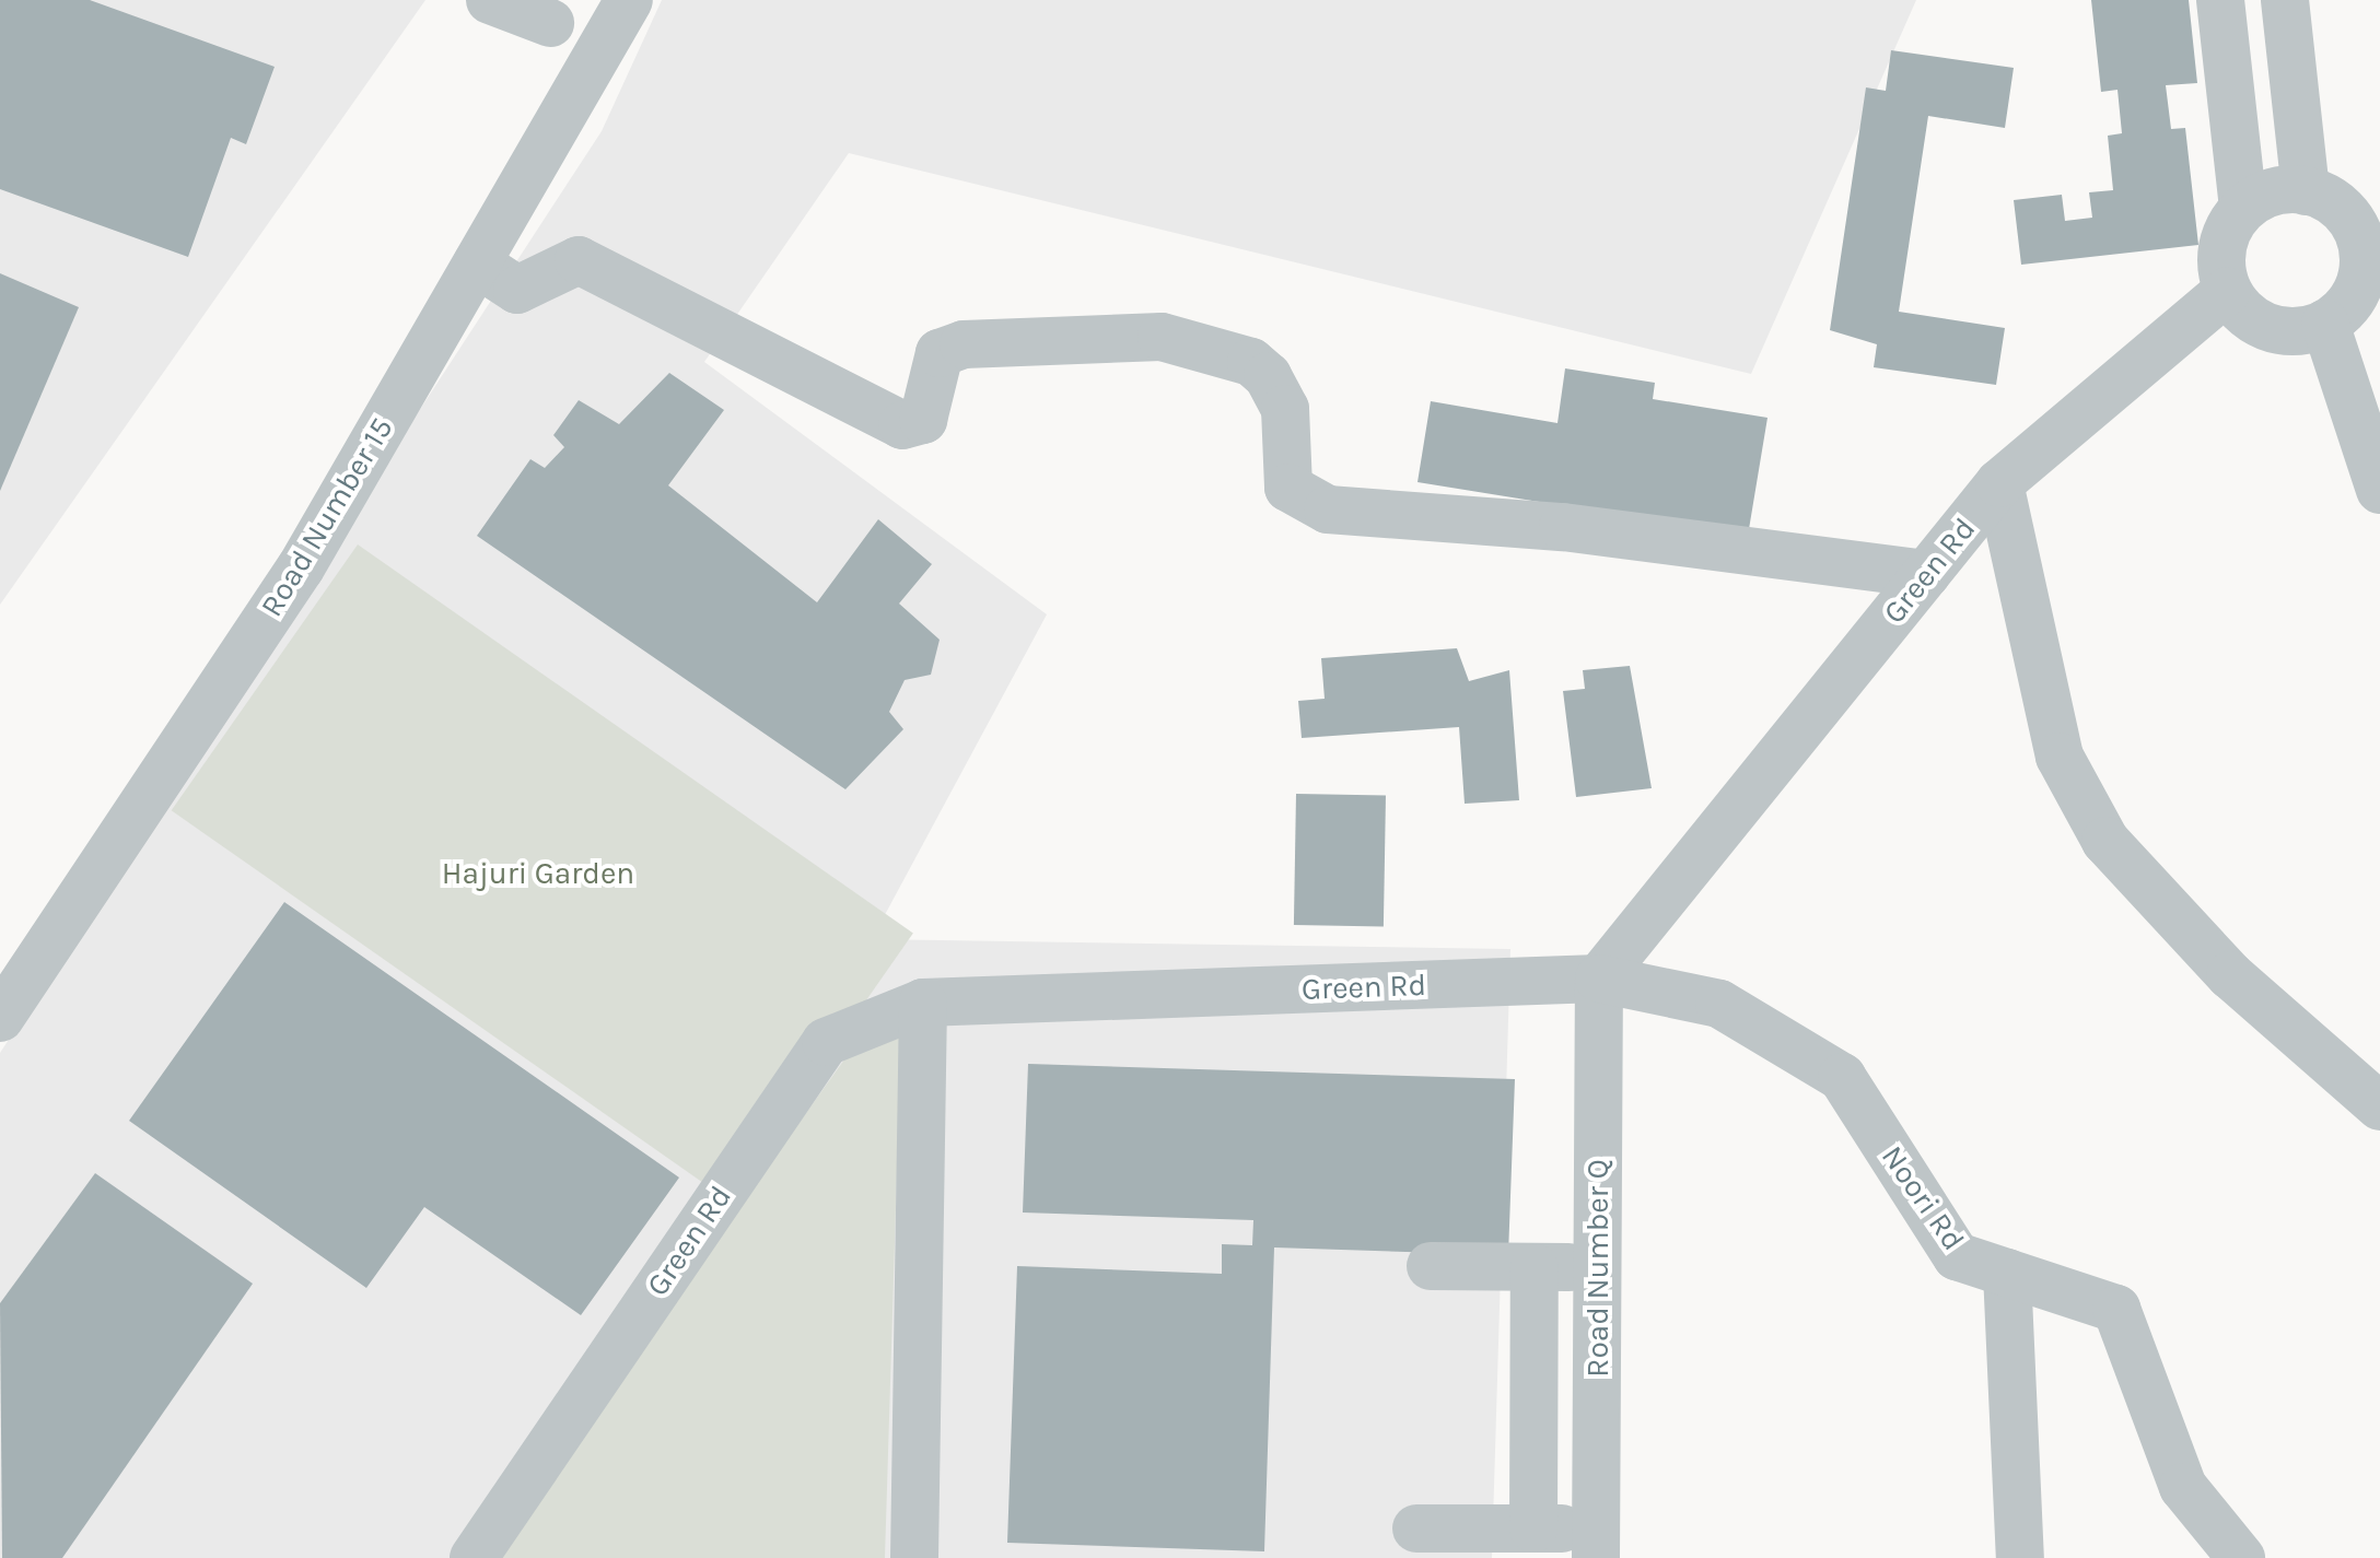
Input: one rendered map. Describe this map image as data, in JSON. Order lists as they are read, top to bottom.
{
  "streets": {
    "street": [
      "Road Number 15",
      "Green Rd",
      "Noori Rd",
      "Road Number Q"
    ]
  },
  "crossings": [
    ["Green Rd", "Noori Rd"],
    ["Green Rd", "Road Number Q"],
    ["Noori Rd", "Road Number Q"]
  ],
  "parks": ["Hajuri Garden"]
}
